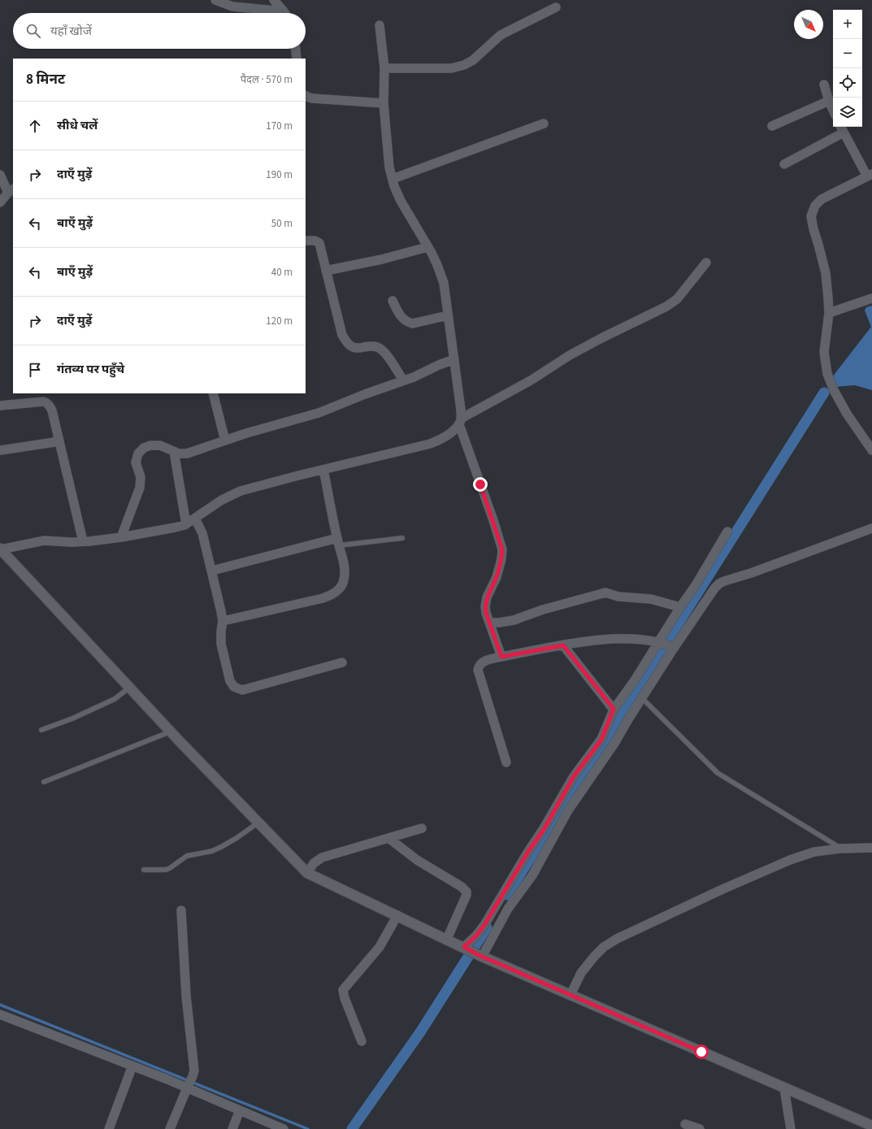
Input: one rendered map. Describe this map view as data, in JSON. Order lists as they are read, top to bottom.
{
  "north": "bottom right",
  "page": {
    "map_buttons": ["+", "−"],
    "search": "यहाँ खोजें",
    "heading": ["8 मिनट", "पैदल · 570 m"],
    "list": [
      ["सीधे चलें", "170 m"],
      ["दाएँ मुड़ें", "190 m"],
      ["बाएँ मुड़ें", "50 m"],
      ["बाएँ मुड़ें", "40 m"],
      ["दाएँ मुड़ें", "120 m"],
      "गंतव्य पर पहुँचे"
    ]
  }
}
